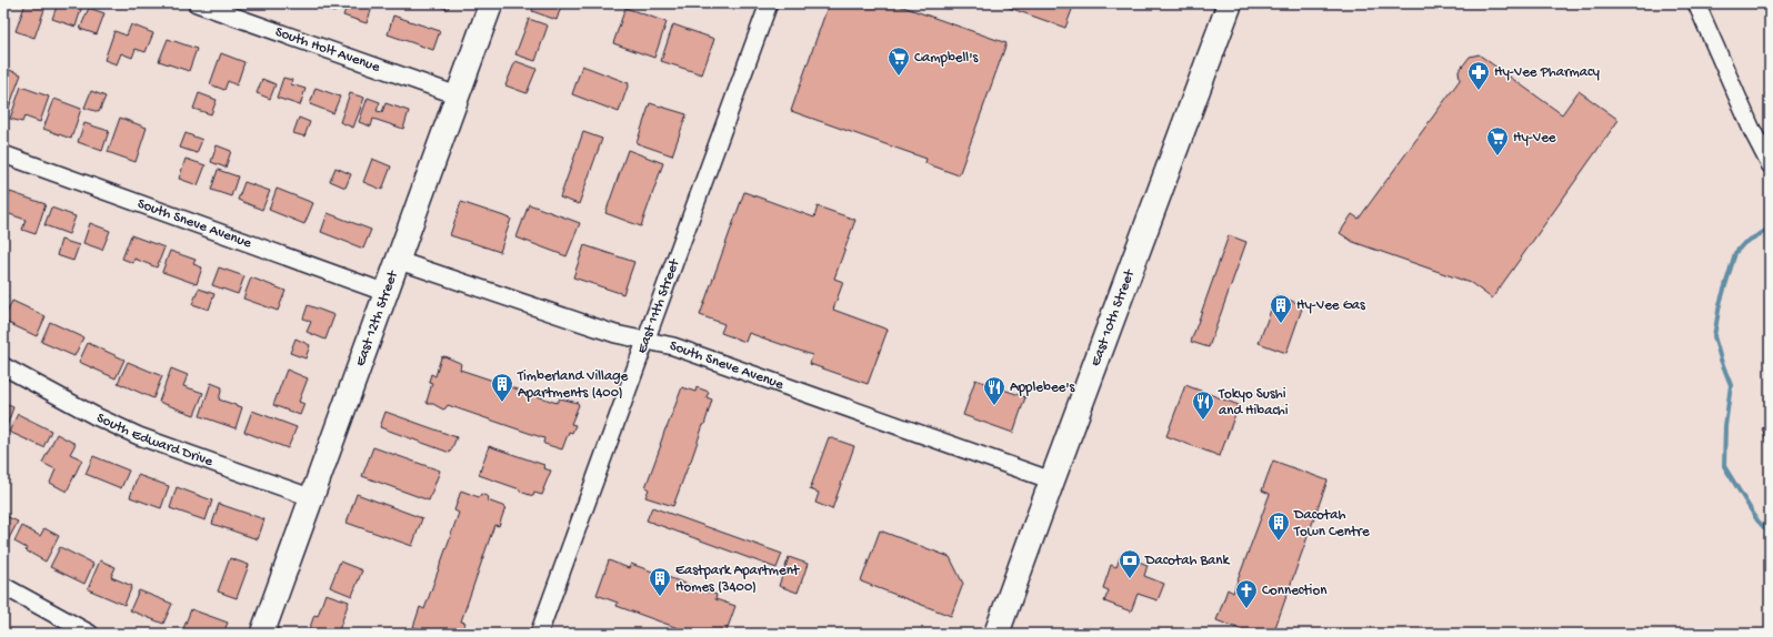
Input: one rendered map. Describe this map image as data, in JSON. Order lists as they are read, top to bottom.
{
  "streets": {
    "main road": ["East 10th Street"],
    "street": [
      "South Holt Avenue",
      "South Sneve Avenue",
      "East 11th Street",
      "East 12th Street",
      "South Edward Drive"
    ]
  },
  "crossings": [
    ["South Holt Avenue", "East 12th Street"],
    ["South Sneve Avenue", "East 11th Street"],
    ["South Sneve Avenue", "East 12th Street"],
    ["South Sneve Avenue", "East 10th Street"],
    ["East 12th Street", "South Edward Drive"]
  ],
  "places": {
    "supermarket": ["Campbell's", "Hy-Vee"],
    "pharmacy": ["Hy-Vee Pharmacy"],
    "building": [
      "Hy-Vee Gas",
      "Timberland Village Apartments (400)",
      "Dacotah Town Centre",
      "Eastpark Apartment Homes (3400)"
    ],
    "restaurant": ["Applebee's", "Tokyo Sushi and Hibachi"],
    "bank": ["Dacotah Bank"],
    "church": ["Connection"]
  }
}
